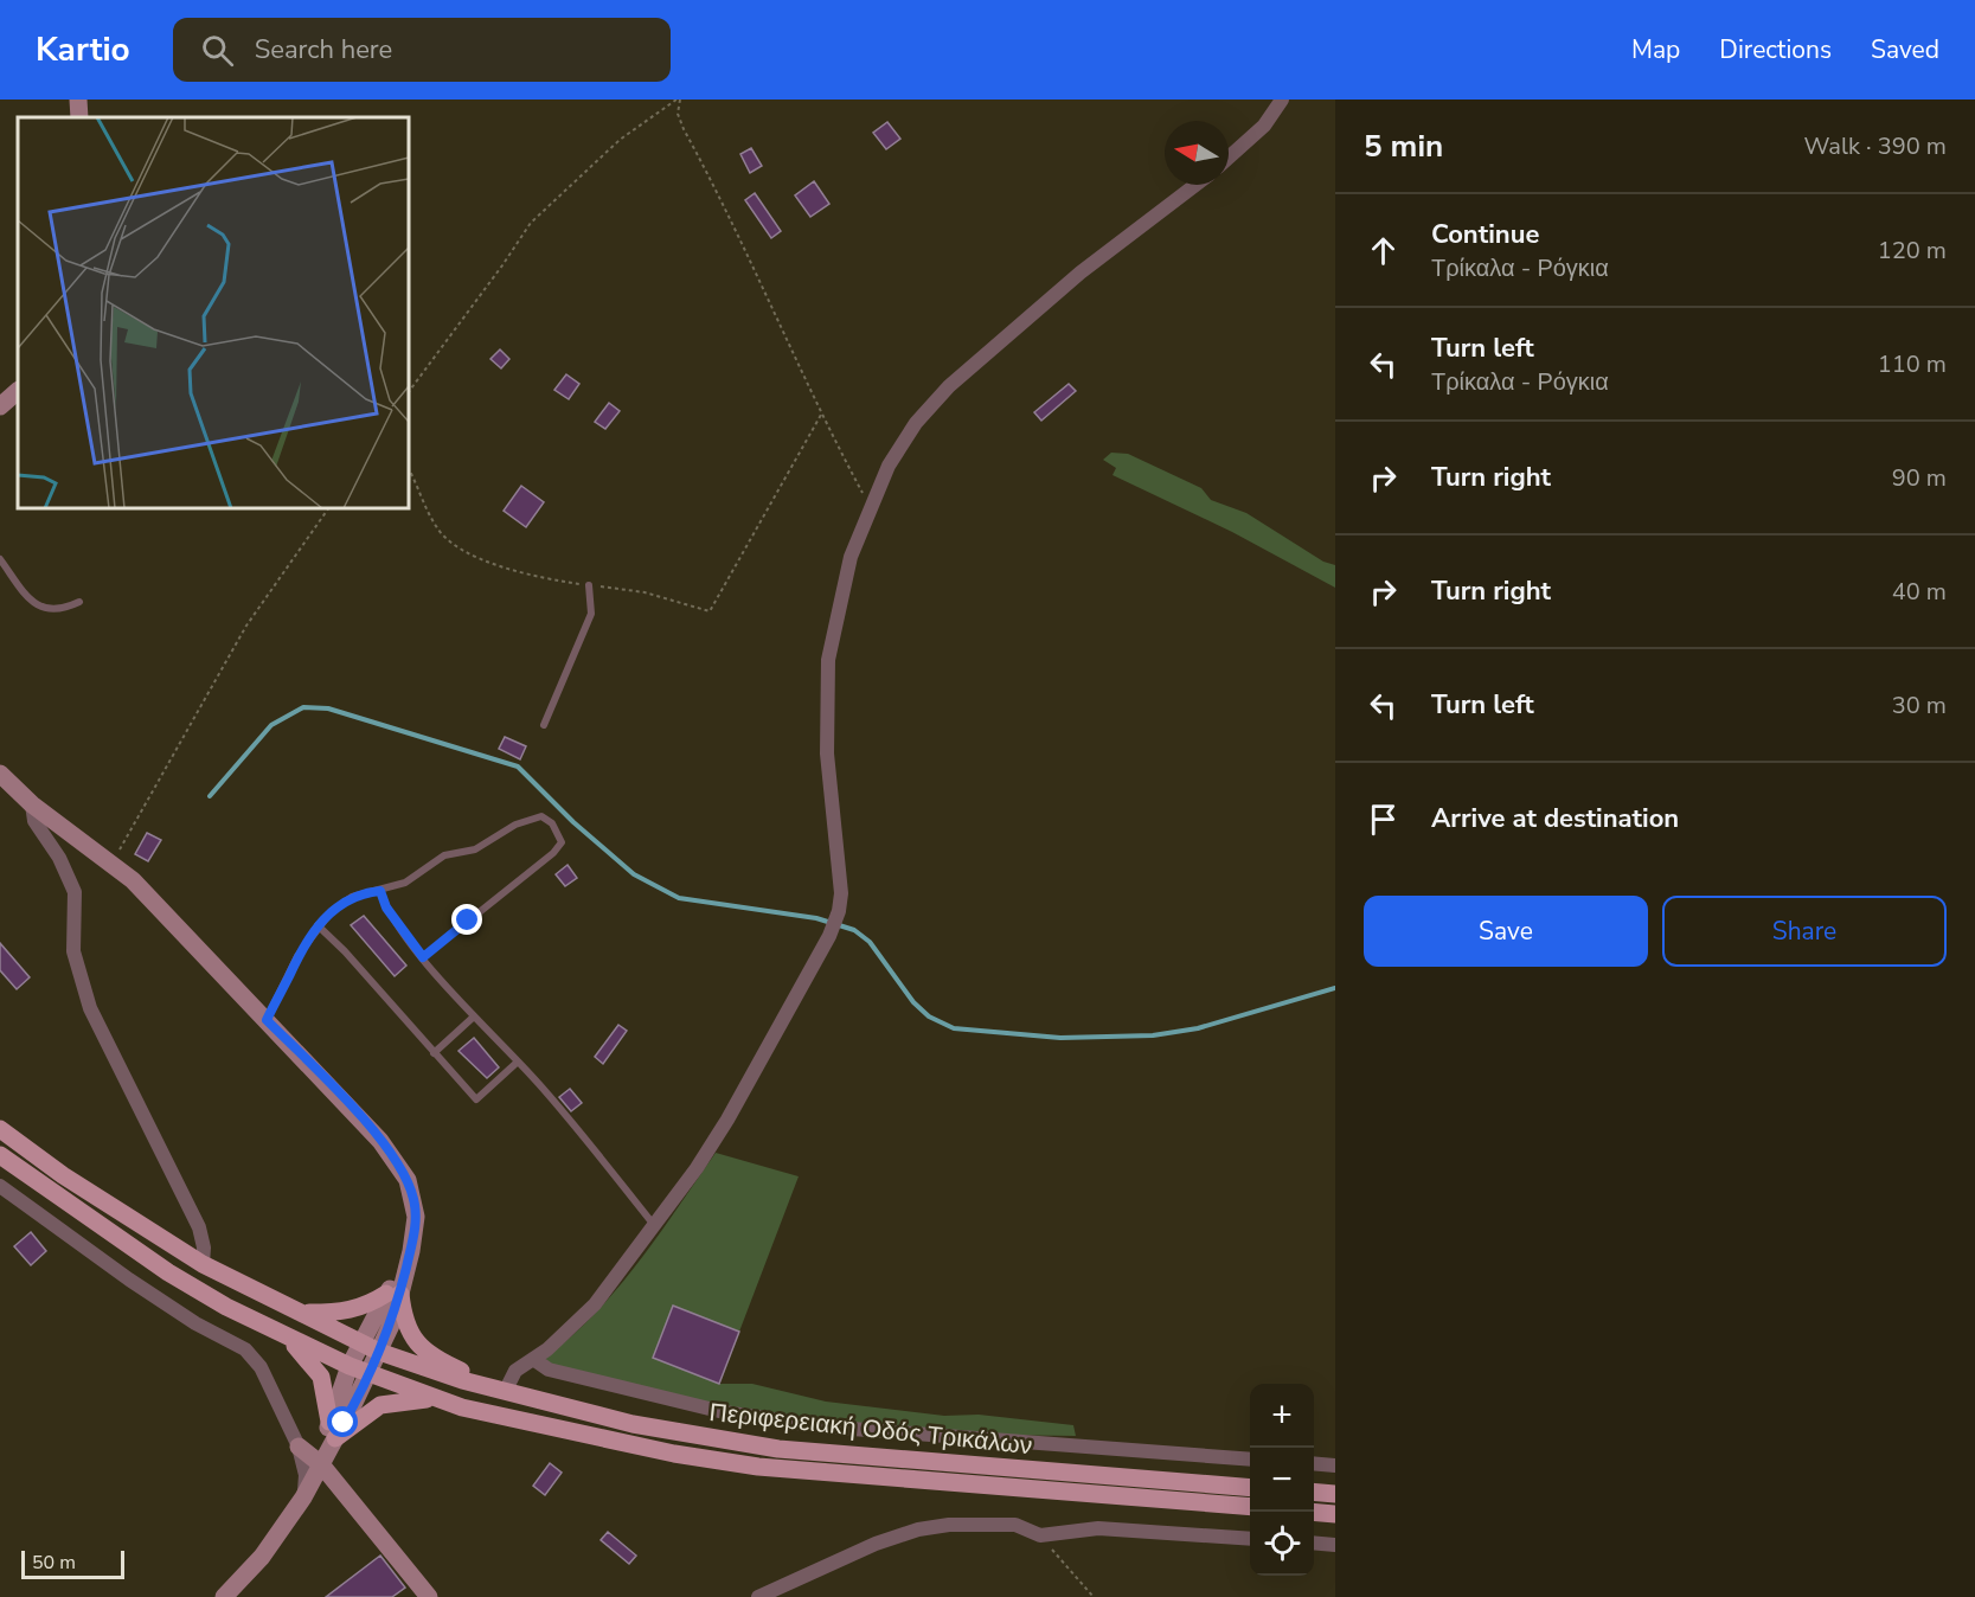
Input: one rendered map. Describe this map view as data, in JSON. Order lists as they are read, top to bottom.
{
  "streets": {
    "main road": ["Περιφερειακή Οδός Τρικάλων"]
  },
  "scale_bar": "50 m",
  "north": "left",
  "page": {
    "header": "Kartio",
    "search": "Search here",
    "nav": ["Map", "Directions", "Saved"],
    "heading": ["5 min", "Walk · 390 m"],
    "list": [
      ["Continue", "Τρίκαλα - Ρόγκια", "120 m"],
      ["Turn left", "Τρίκαλα - Ρόγκια", "110 m"],
      ["Turn right", "90 m"],
      ["Turn right", "40 m"],
      ["Turn left", "30 m"],
      "Arrive at destination"
    ],
    "buttons": ["Save", "Share"],
    "map_buttons": ["+", "−"],
    "scale": "50 m"
  }
}
